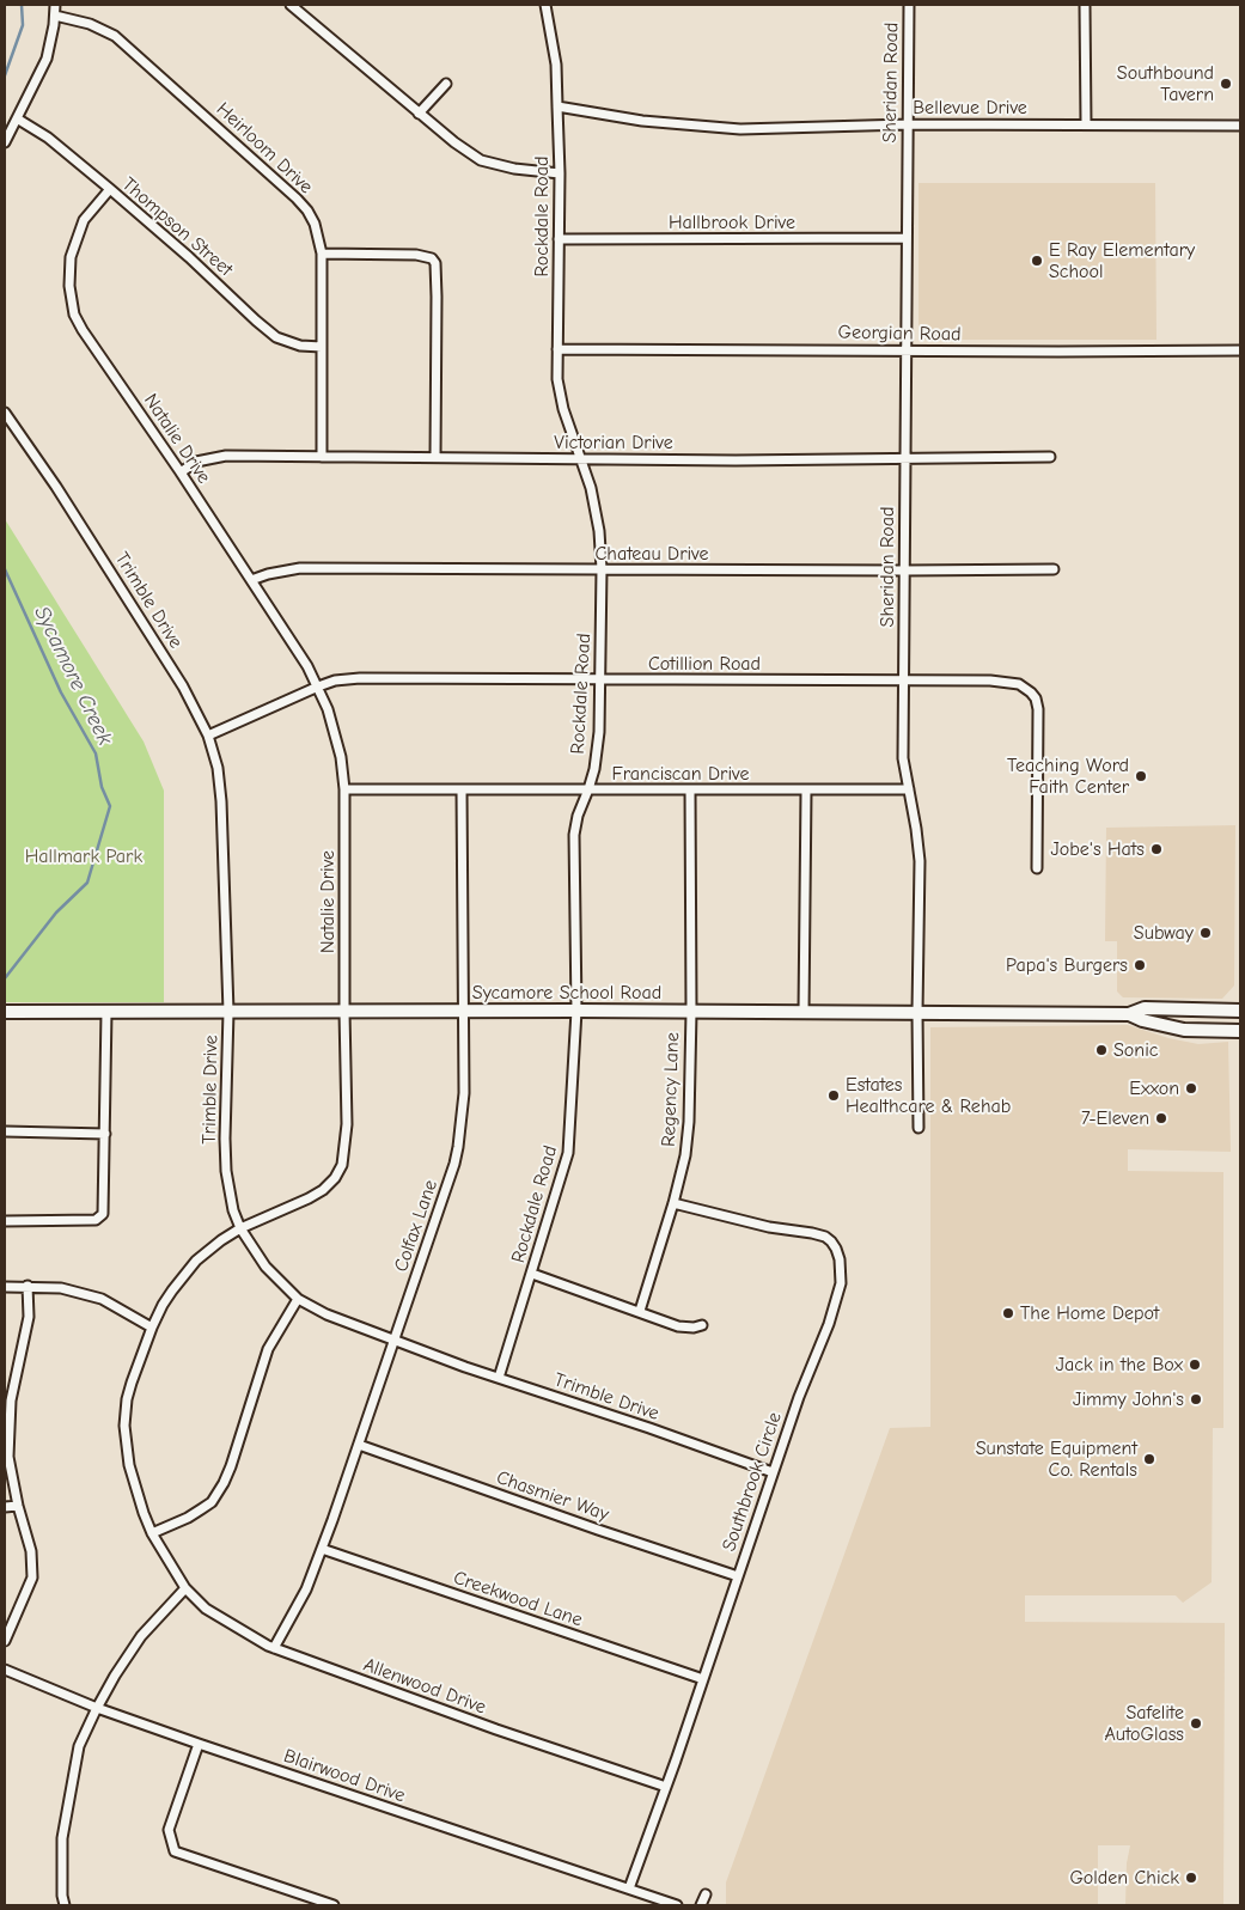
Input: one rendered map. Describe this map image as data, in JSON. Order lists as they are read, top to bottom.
{
  "streets": {
    "main road": ["Sycamore School Road"],
    "street": [
      "Sheridan Road",
      "Bellevue Drive",
      "Heirloom Drive",
      "Rockdale Road",
      "Hallbrook Drive",
      "Thompson Street",
      "Georgian Road",
      "Natalie Drive",
      "Victorian Drive",
      "Chateau Drive",
      "Trimble Drive",
      "Cotillion Road",
      "Franciscan Drive",
      "Regency Lane",
      "Colfax Lane",
      "Southbrook Circle",
      "Chasmier Way",
      "Creekwood Lane",
      "Allenwood Drive",
      "Blairwood Drive"
    ]
  },
  "crossings": [
    ["Sheridan Road", "Bellevue Drive"],
    ["Sheridan Road", "Hallbrook Drive"],
    ["Sheridan Road", "Georgian Road"],
    ["Sheridan Road", "Victorian Drive"],
    ["Sheridan Road", "Chateau Drive"],
    ["Sheridan Road", "Cotillion Road"],
    ["Sheridan Road", "Franciscan Drive"],
    ["Sheridan Road", "Sycamore School Road"],
    ["Bellevue Drive", "Rockdale Road"],
    ["Heirloom Drive", "Thompson Street"],
    ["Heirloom Drive", "Victorian Drive"],
    ["Rockdale Road", "Hallbrook Drive"],
    ["Rockdale Road", "Georgian Road"],
    ["Rockdale Road", "Victorian Drive"],
    ["Rockdale Road", "Chateau Drive"],
    ["Rockdale Road", "Trimble Drive"],
    ["Rockdale Road", "Cotillion Road"],
    ["Rockdale Road", "Franciscan Drive"],
    ["Rockdale Road", "Sycamore School Road"],
    ["Thompson Street", "Natalie Drive"],
    ["Natalie Drive", "Victorian Drive"],
    ["Natalie Drive", "Chateau Drive"],
    ["Natalie Drive", "Trimble Drive"],
    ["Natalie Drive", "Cotillion Road"],
    ["Natalie Drive", "Franciscan Drive"],
    ["Natalie Drive", "Sycamore School Road"],
    ["Natalie Drive", "Allenwood Drive"],
    ["Trimble Drive", "Cotillion Road"],
    ["Trimble Drive", "Sycamore School Road"],
    ["Trimble Drive", "Colfax Lane"],
    ["Trimble Drive", "Southbrook Circle"],
    ["Franciscan Drive", "Regency Lane"],
    ["Franciscan Drive", "Colfax Lane"],
    ["Sycamore School Road", "Regency Lane"],
    ["Sycamore School Road", "Colfax Lane"],
    ["Regency Lane", "Southbrook Circle"],
    ["Colfax Lane", "Chasmier Way"],
    ["Colfax Lane", "Creekwood Lane"],
    ["Colfax Lane", "Allenwood Drive"],
    ["Southbrook Circle", "Chasmier Way"],
    ["Southbrook Circle", "Creekwood Lane"],
    ["Southbrook Circle", "Allenwood Drive"],
    ["Southbrook Circle", "Blairwood Drive"]
  ],
  "water": ["Sycamore Creek"],
  "parks": ["Hallmark Park"],
  "places": [
    "Southbound Tavern",
    "E Ray Elementary School",
    "Teaching Word Faith Center",
    "Jobe's Hats",
    "Subway",
    "Papa's Burgers",
    "Sonic",
    "Exxon",
    "Estates Healthcare & Rehab",
    "7-Eleven",
    "The Home Depot",
    "Jack in the Box",
    "Jimmy John's",
    "Sunstate Equipment Co. Rentals",
    "Safelite AutoGlass",
    "Golden Chick"
  ]
}
